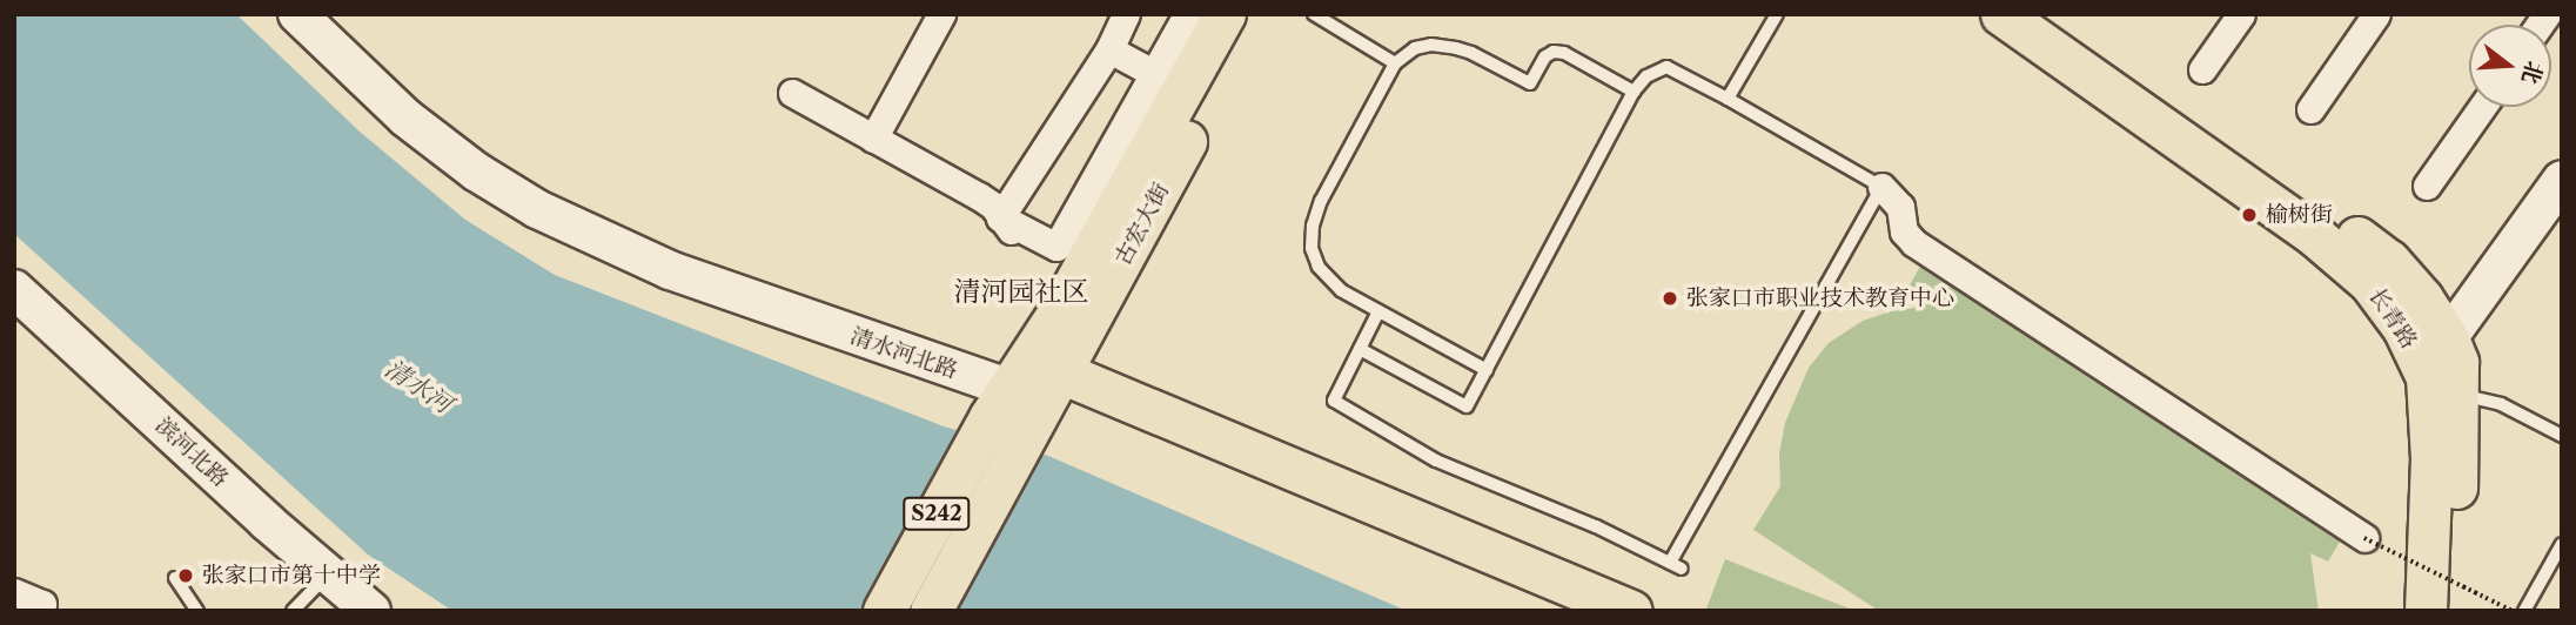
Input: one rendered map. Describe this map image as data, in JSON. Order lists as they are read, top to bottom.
{
  "streets": {
    "main road": [
      "古宏大街",
      "长青路",
      "清水河北路",
      "S242"
    ],
    "street": ["滨河北路"]
  },
  "crossings": [
    ["古宏大街", "清水河北路"],
    ["古宏大街", "S242"],
    ["清水河北路", "S242"]
  ],
  "districts": ["清河园社区"],
  "water": ["清水河"],
  "places": ["榆树街", "张家口市职业技术教育中心", "张家口市第十中学"],
  "north": "right"
}
